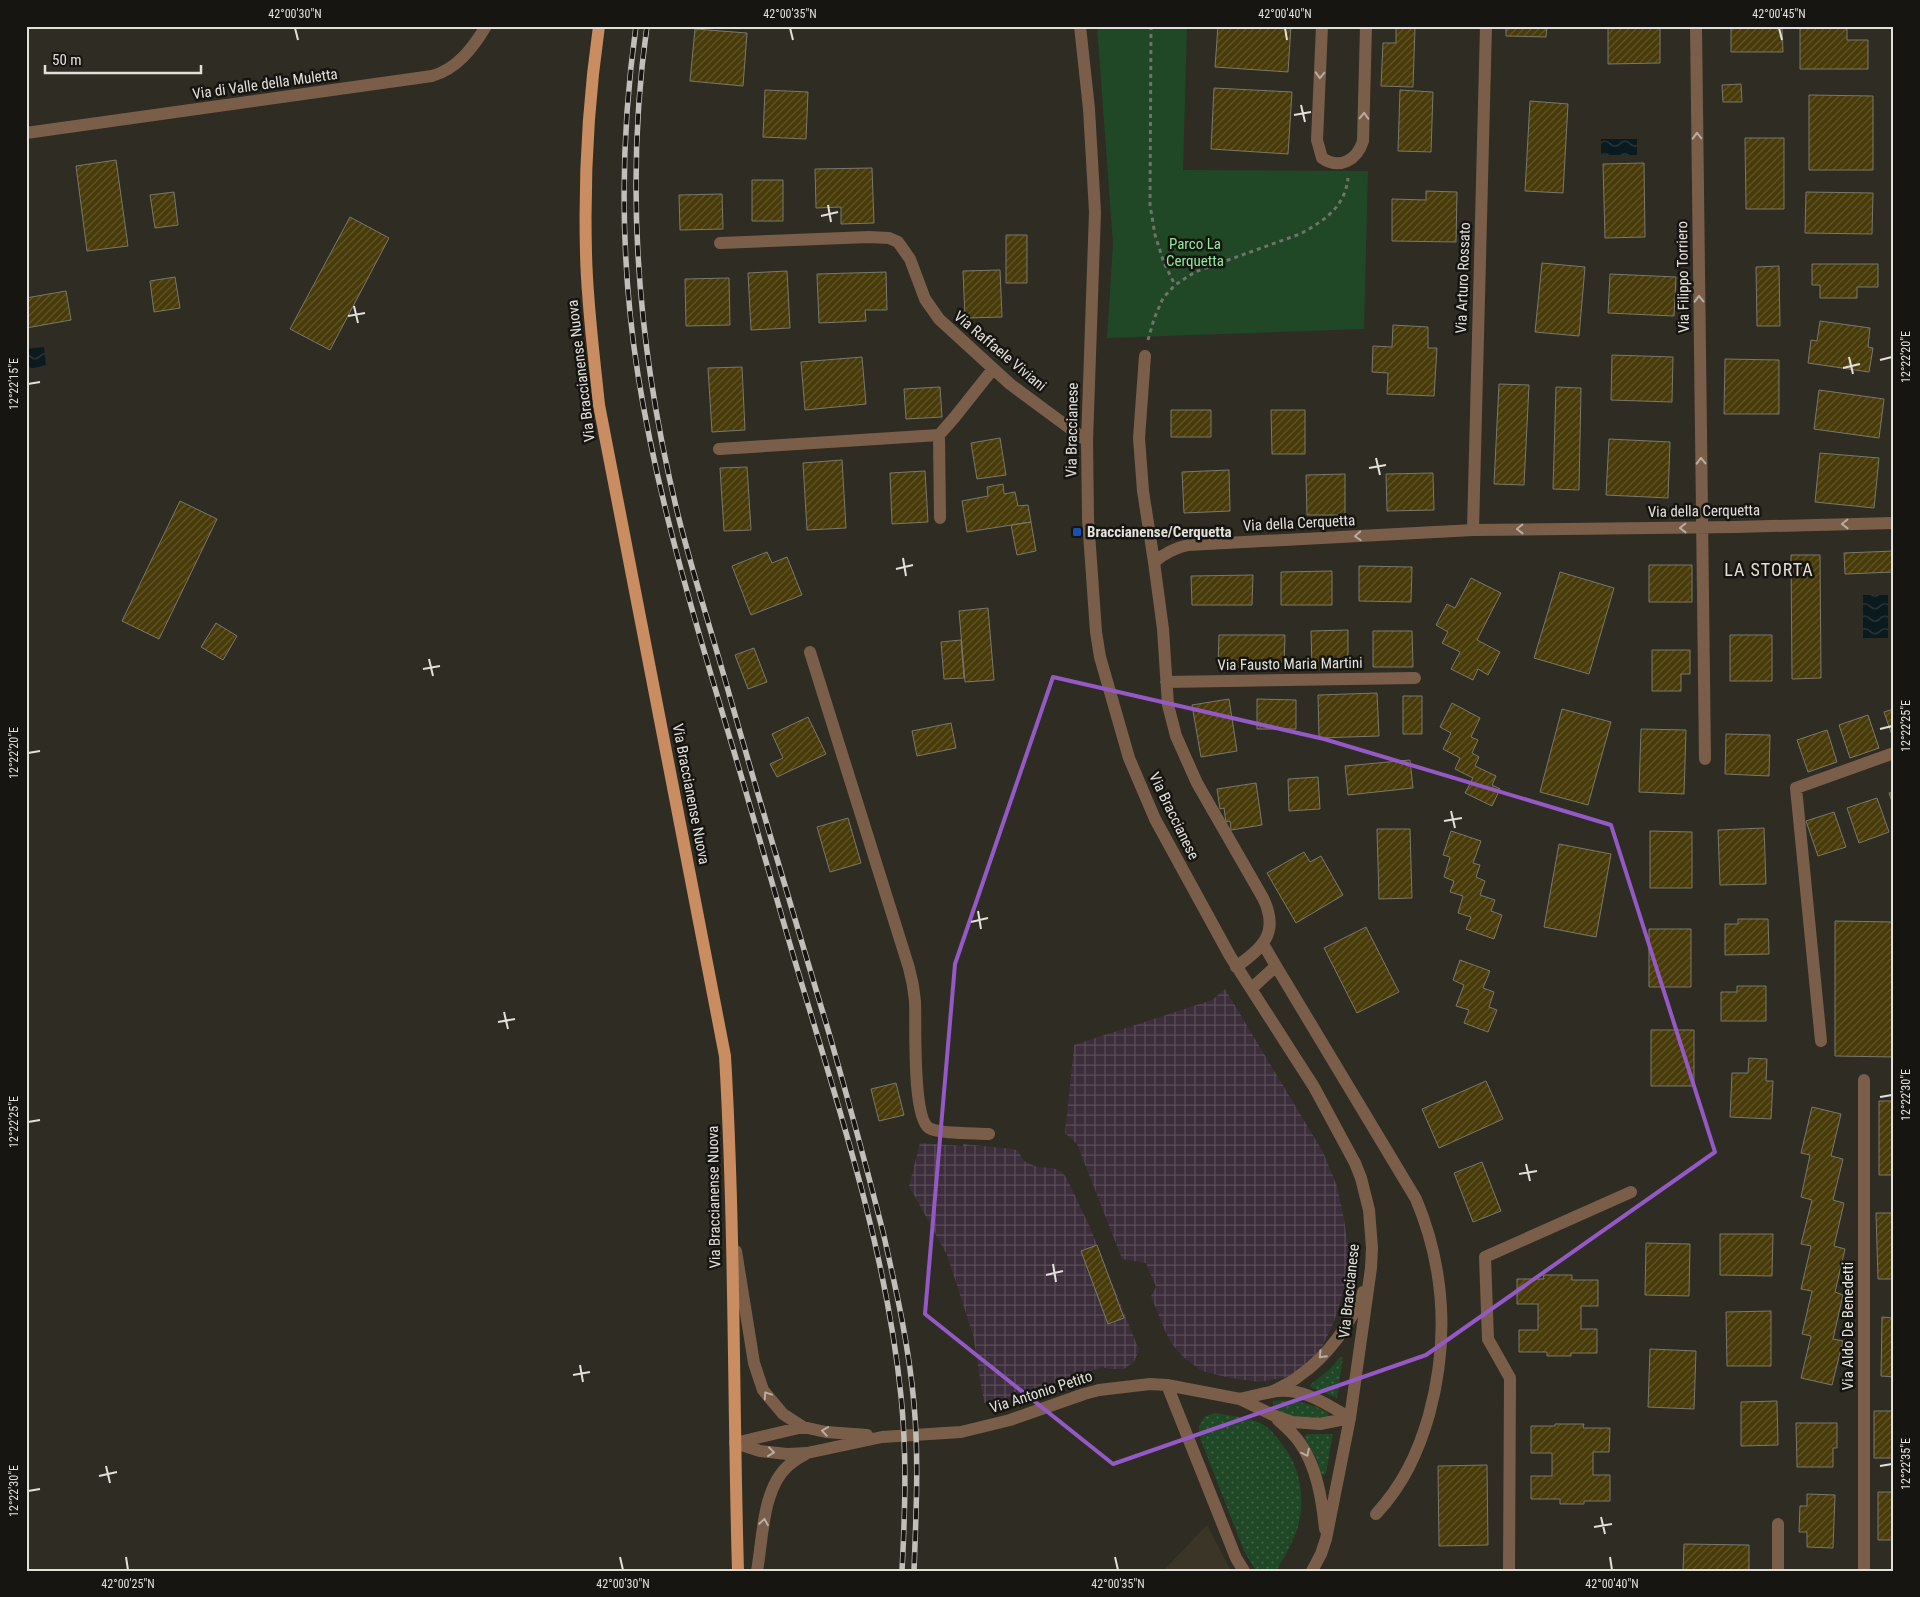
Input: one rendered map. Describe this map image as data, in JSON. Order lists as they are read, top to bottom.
{
  "streets": {
    "main road": ["Via Braccianense Nuova"],
    "street": [
      "Via di Valle della Muletta",
      "Via Filippo Torriero",
      "Via Arturo Rossato",
      "Via Raffaele Viviani",
      "Via Braccianese",
      "Via della Cerquetta",
      "Via Fausto Maria Martini",
      "Via Aldo De Benedetti",
      "Via Antonio Petito"
    ]
  },
  "crossings": [
    ["Via Filippo Torriero", "Via della Cerquetta"],
    ["Via Arturo Rossato", "Via della Cerquetta"],
    ["Via Raffaele Viviani", "Via Braccianese"],
    ["Via Braccianense Nuova", "Via Antonio Petito"],
    ["Via Braccianese", "Via Antonio Petito"]
  ],
  "one_way": ["Via Filippo Torriero", "Via della Cerquetta"],
  "districts": ["LA STORTA"],
  "parks": ["Parco La Cerquetta"],
  "places": {
    "transit": ["Braccianense/Cerquetta"]
  },
  "scale_bar": "50 m",
  "coordinates": [
    "42°00'30\"N",
    "42°00'35\"N",
    "42°00'40\"N",
    "42°00'45\"N",
    "12°22'20\"E",
    "12°22'15\"E",
    "12°22'25\"E",
    "12°22'30\"E",
    "12°22'35\"E",
    "42°00'25\"N"
  ]
}
